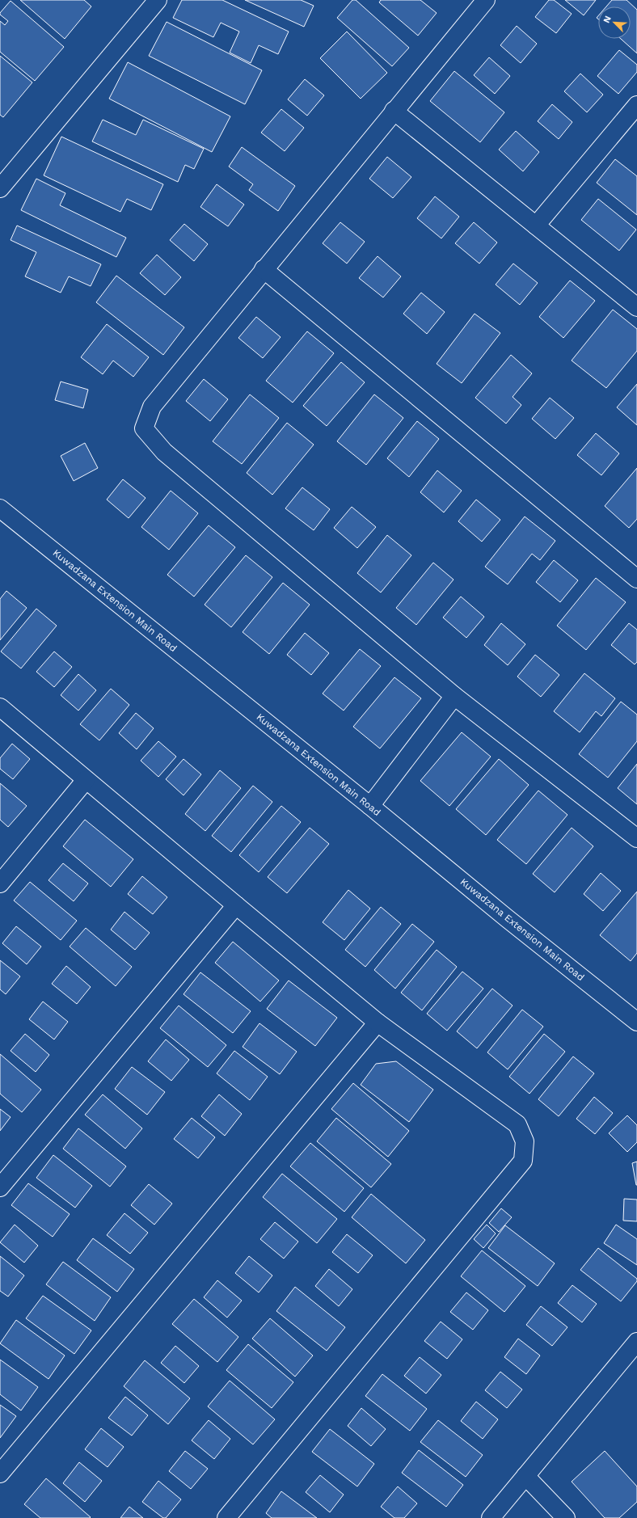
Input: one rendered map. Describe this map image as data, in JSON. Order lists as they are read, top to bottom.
{
  "streets": {
    "street": ["Kuwadzana Extension Main Road"]
  },
  "north": "top left"
}
